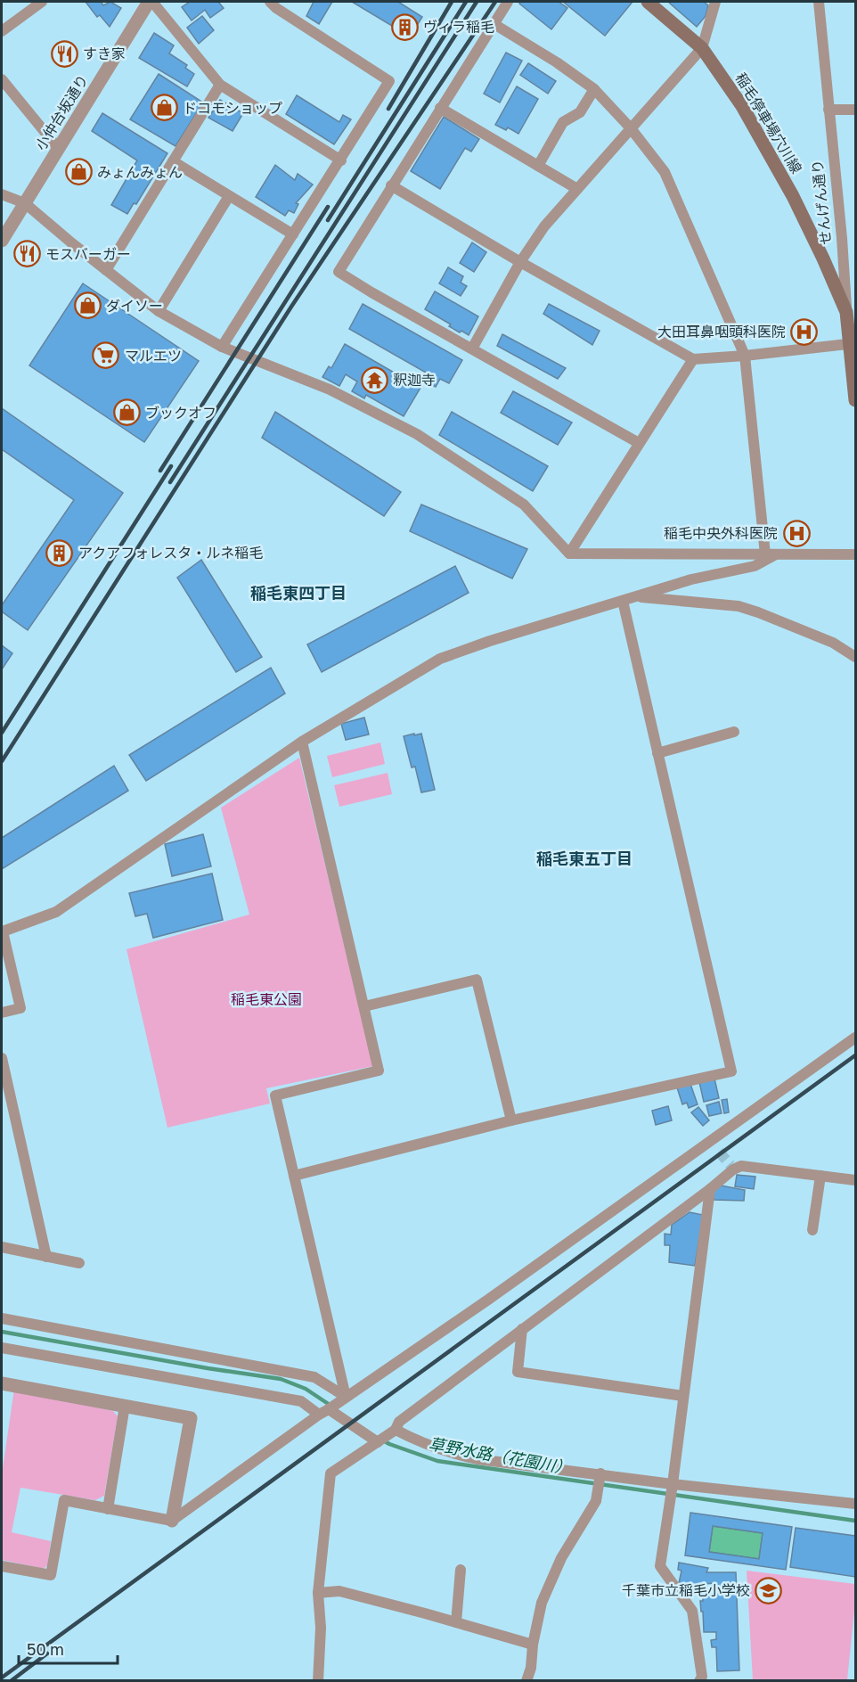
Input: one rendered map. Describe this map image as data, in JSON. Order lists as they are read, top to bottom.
{
  "streets": {
    "main road": ["稲毛停車場穴川線", "せんげん通り"],
    "street": ["小仲台坂通り"]
  },
  "crossings": [
    ["稲毛停車場穴川線", "せんげん通り"]
  ],
  "districts": ["稲毛東四丁目", "稲毛東五丁目"],
  "water": ["草野水路（花園川）"],
  "parks": ["稲毛東公園"],
  "places": {
    "building": ["ヴィラ稲毛", "アクアフォレスタ・ルネ稲毛"],
    "restaurant": ["すき家", "モスバーガー"],
    "shop": [
      "ドコモショップ",
      "みょんみょん",
      "ダイソー",
      "ブックオフ"
    ],
    "hospital": ["大田耳鼻咽頭科医院", "稲毛中央外科医院"],
    "supermarket": ["マルエツ"],
    "temple": ["釈迦寺"],
    "school or university": ["千葉市立稲毛小学校"]
  },
  "scale_bar": "50 m"
}
